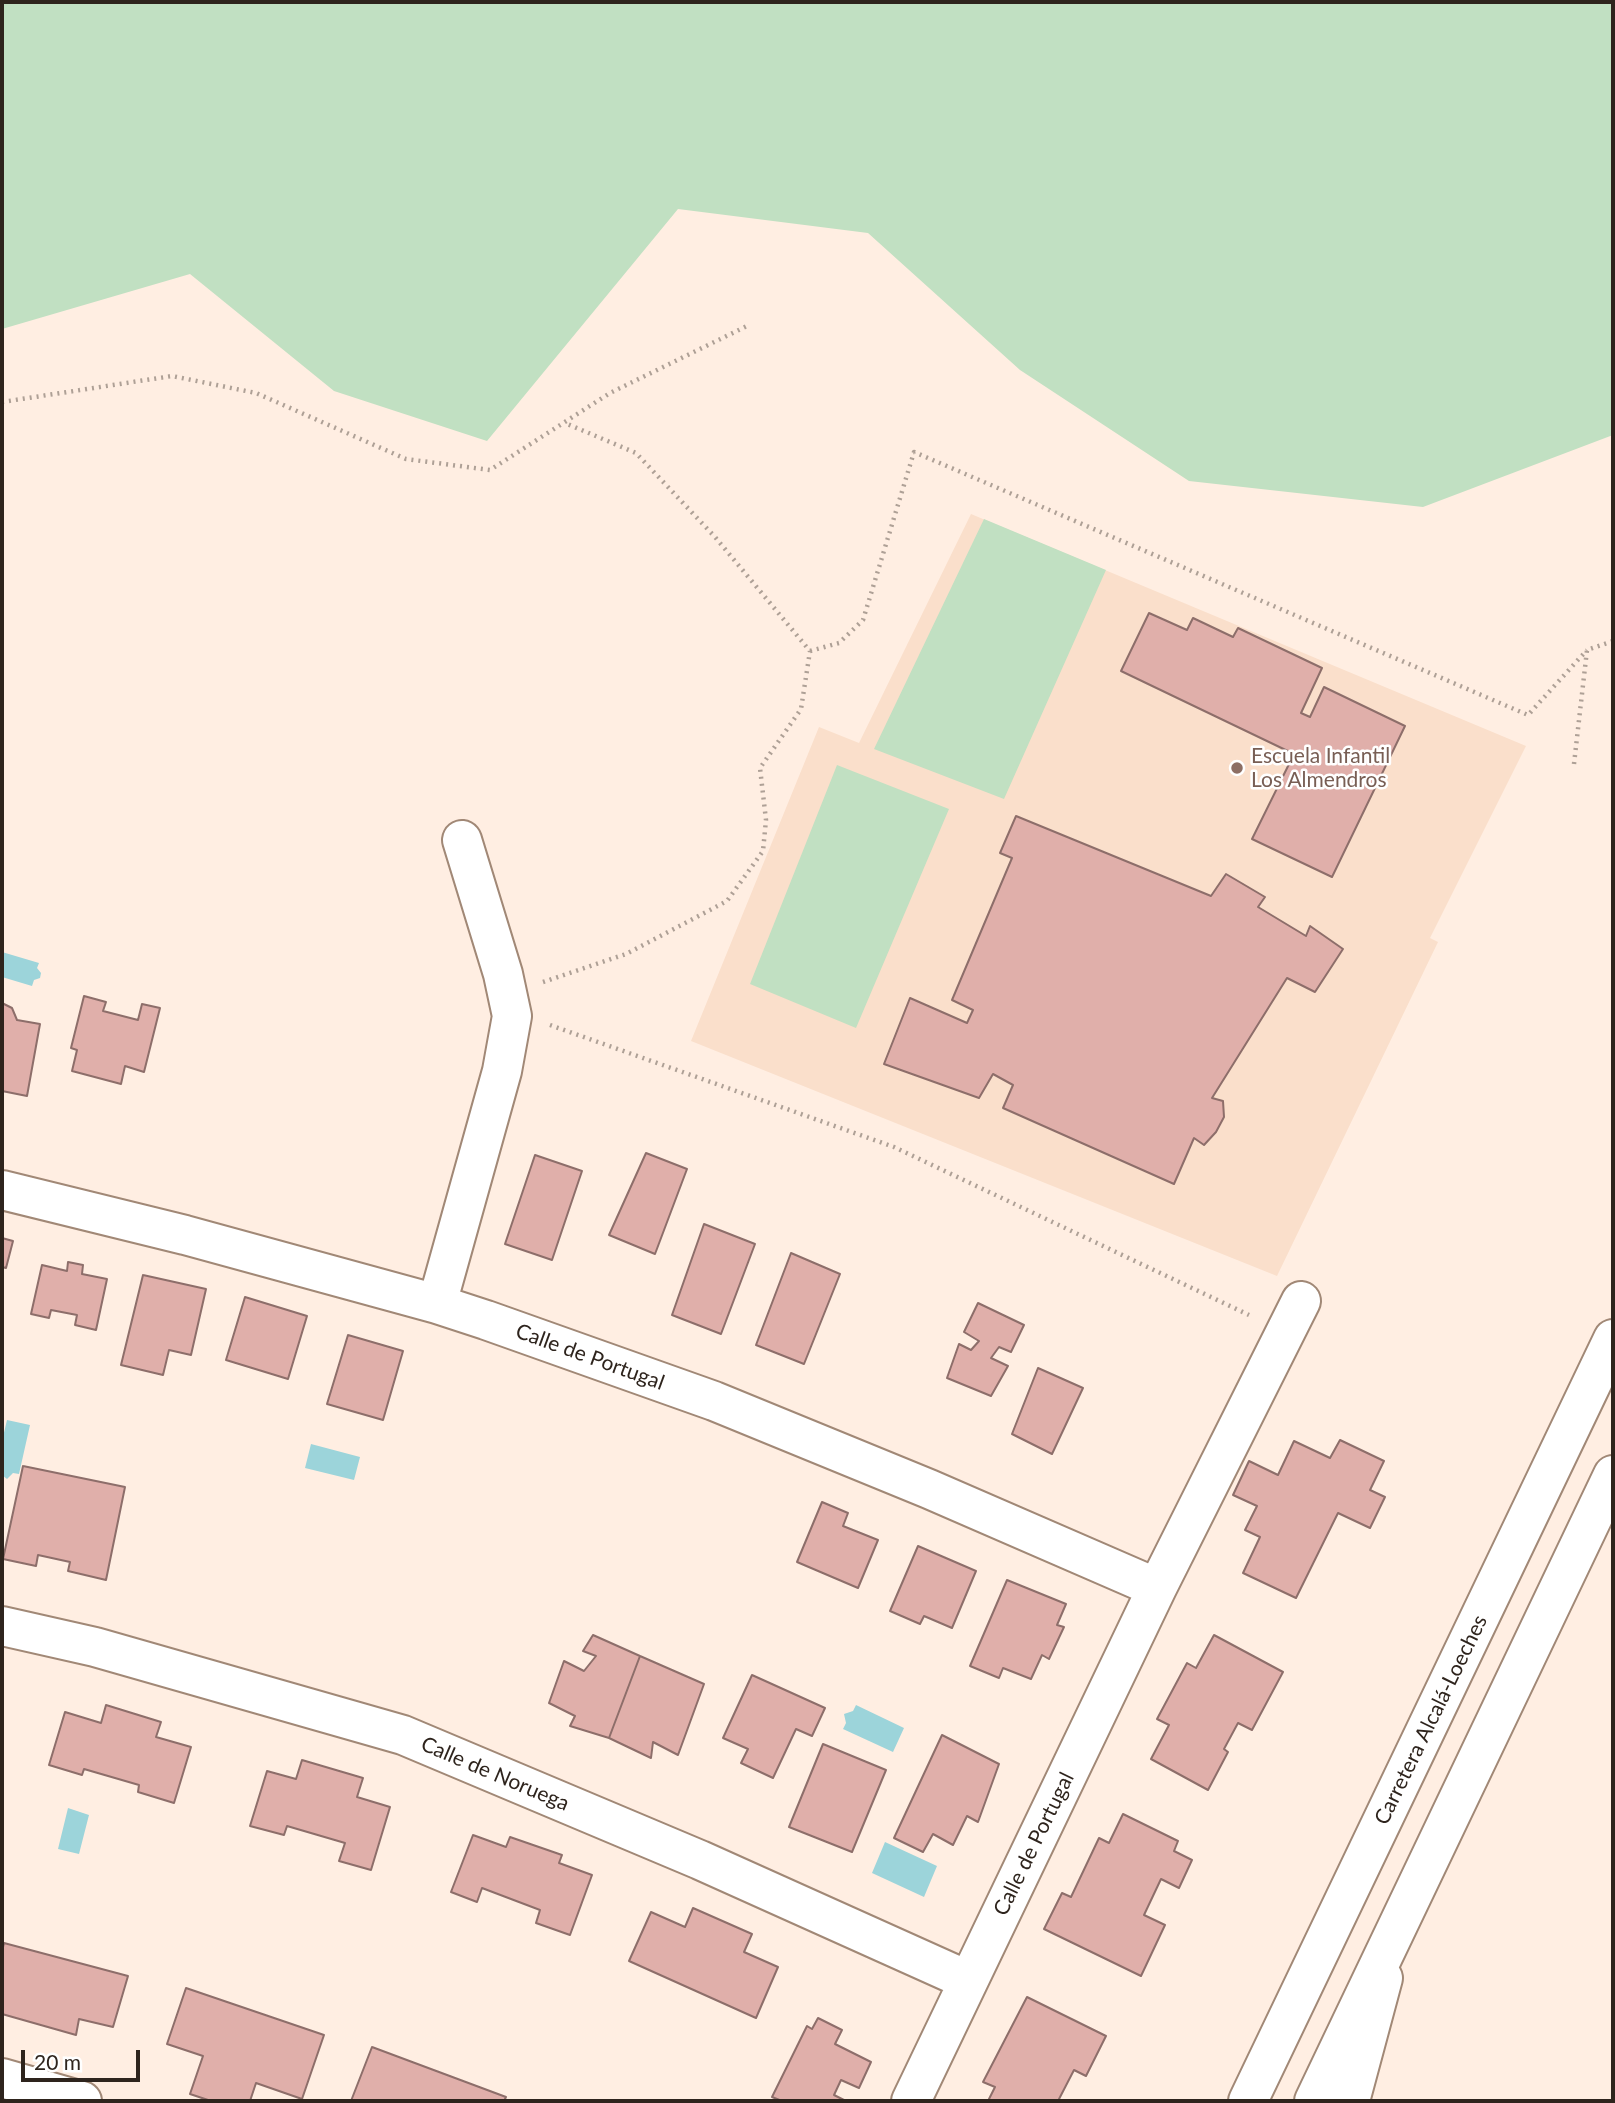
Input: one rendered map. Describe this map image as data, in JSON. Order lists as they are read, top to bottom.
{
  "streets": {
    "street": ["Calle de Portugal", "Carretera Alcalá-Loeches", "Calle de Noruega"]
  },
  "crossings": [
    ["Calle de Portugal", "Calle de Noruega"]
  ],
  "places": ["Escuela Infantil Los Almendros"],
  "scale_bar": "20 m"
}
